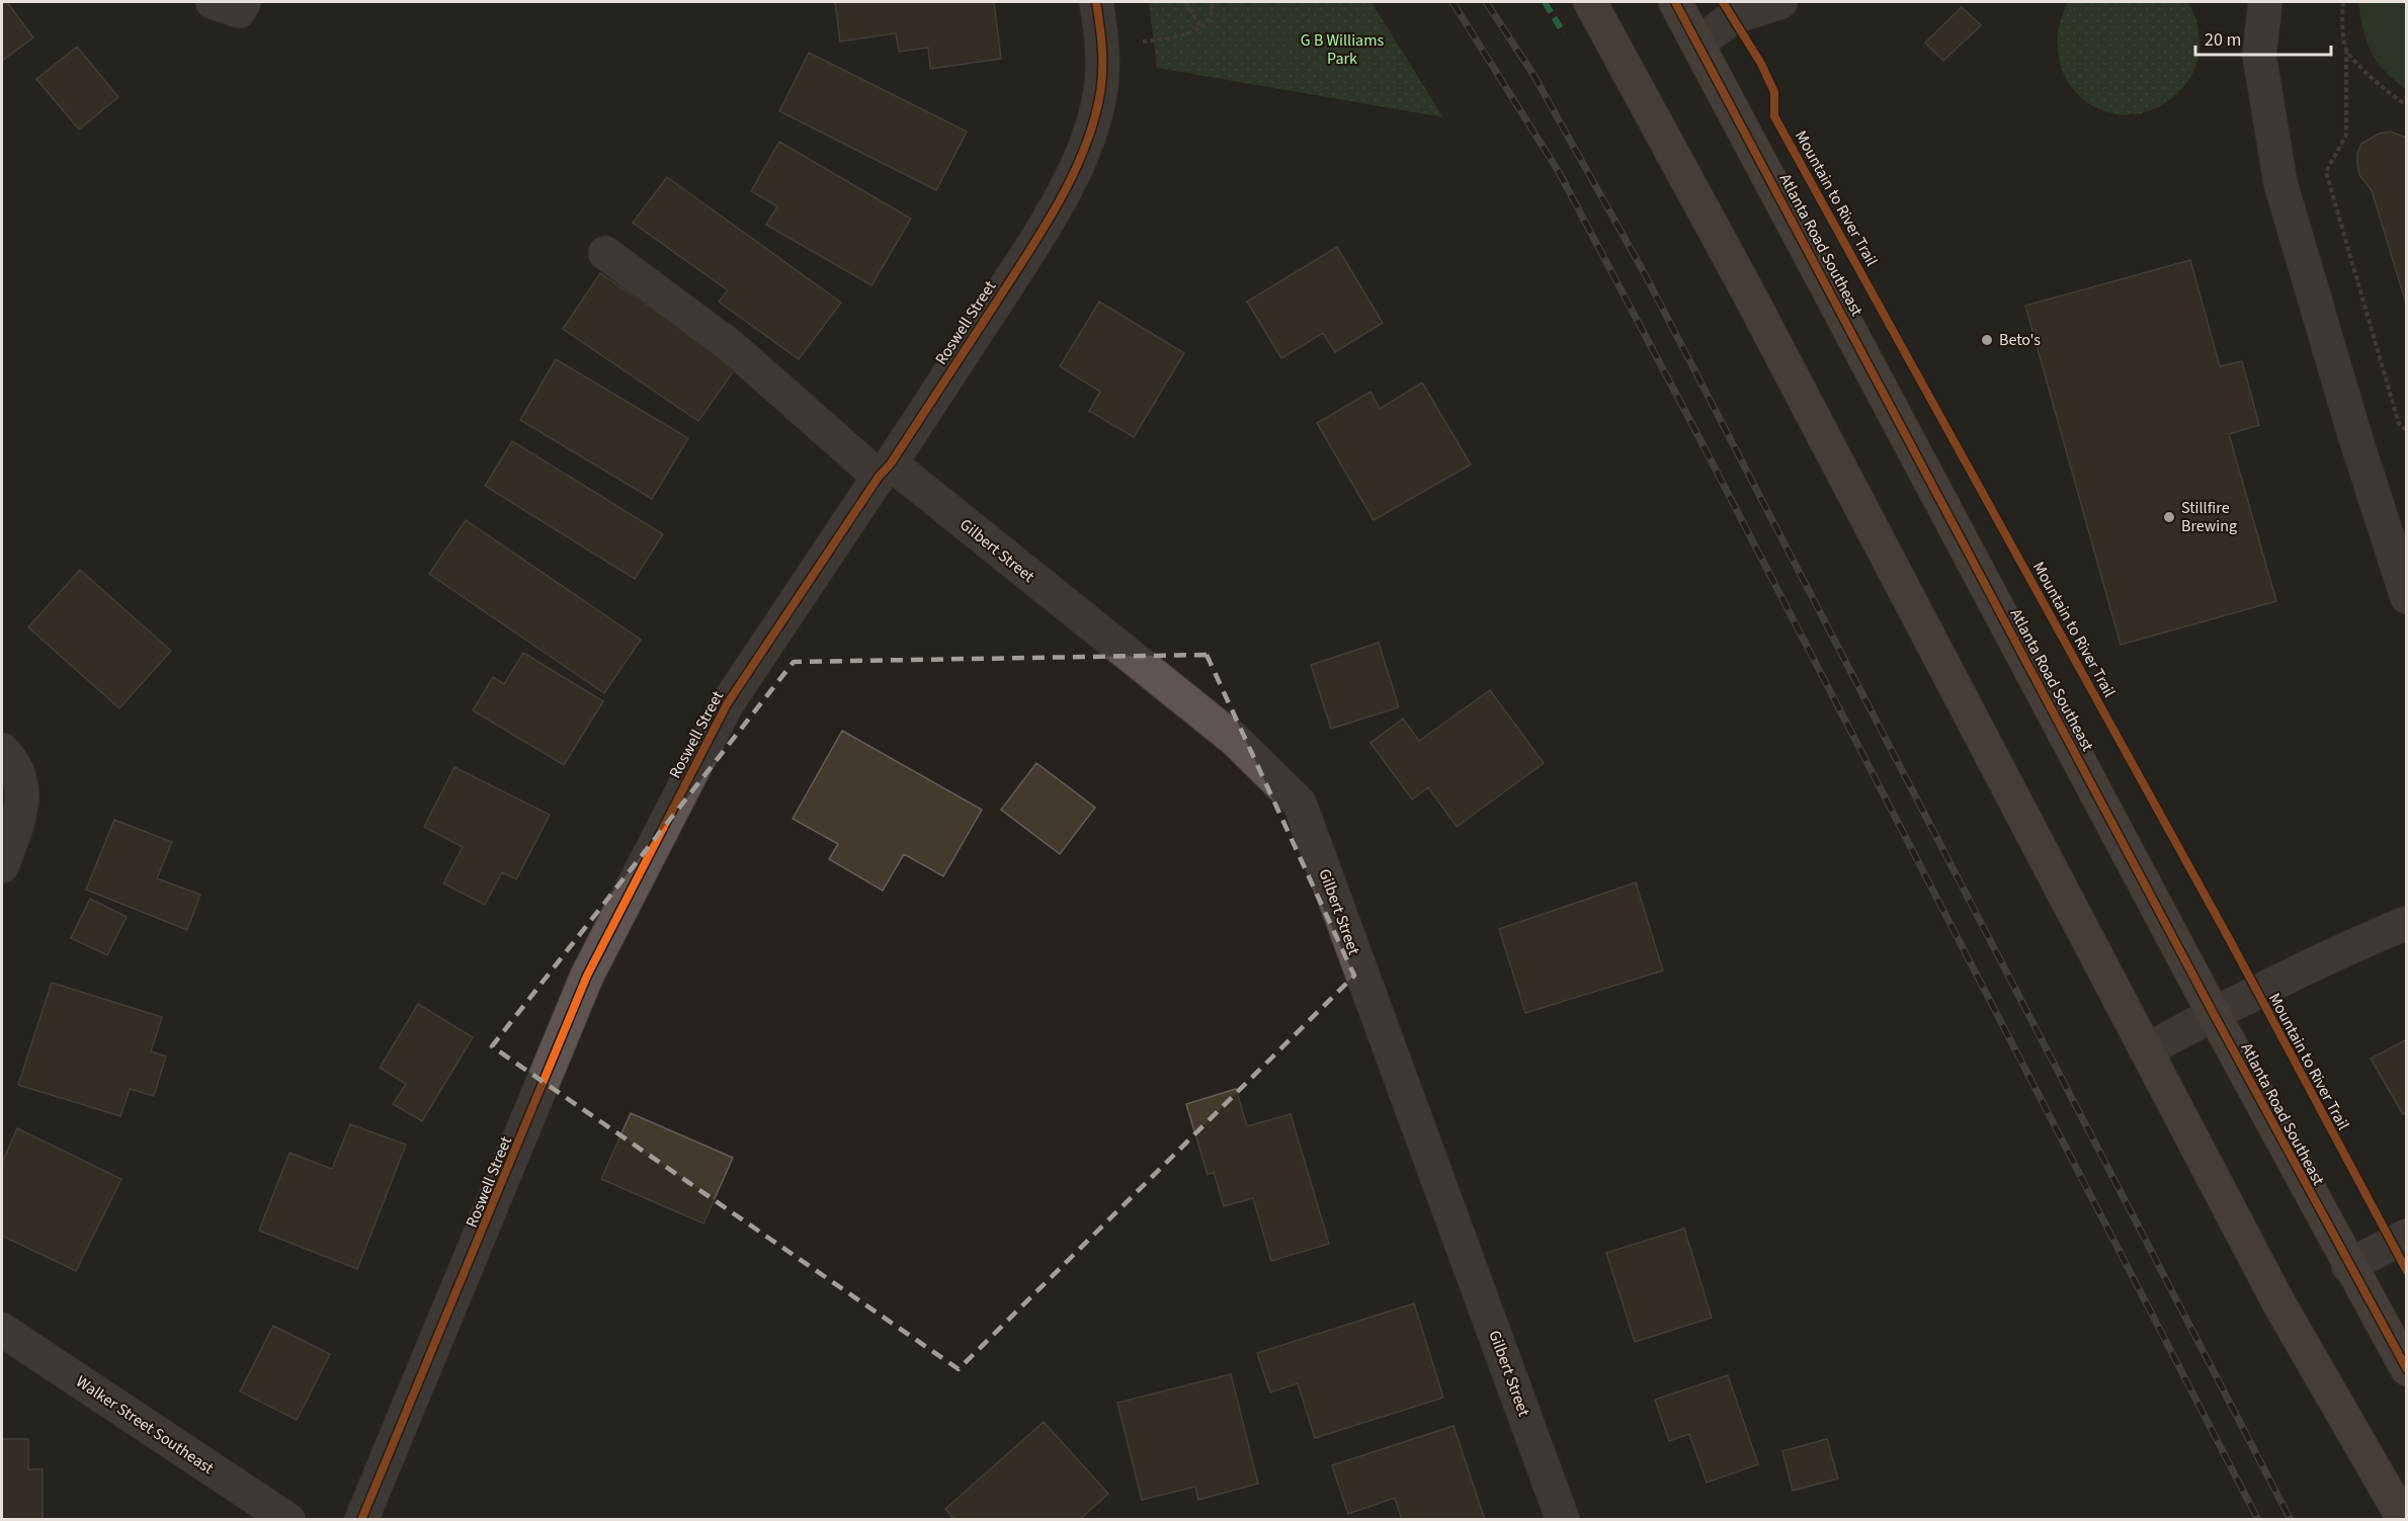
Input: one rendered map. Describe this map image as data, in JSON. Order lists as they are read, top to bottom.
{
  "streets": {
    "main road": ["Atlanta Road Southeast"],
    "street": ["Roswell Street", "Gilbert Street", "Walker Street Southeast"],
    "cycle path": ["Mountain to River Trail"]
  },
  "crossings": [
    ["Roswell Street", "Gilbert Street"]
  ],
  "parks": ["G B Williams Park"],
  "places": ["Beto's", "Stillfire Brewing"],
  "scale_bar": "20 m"
}
